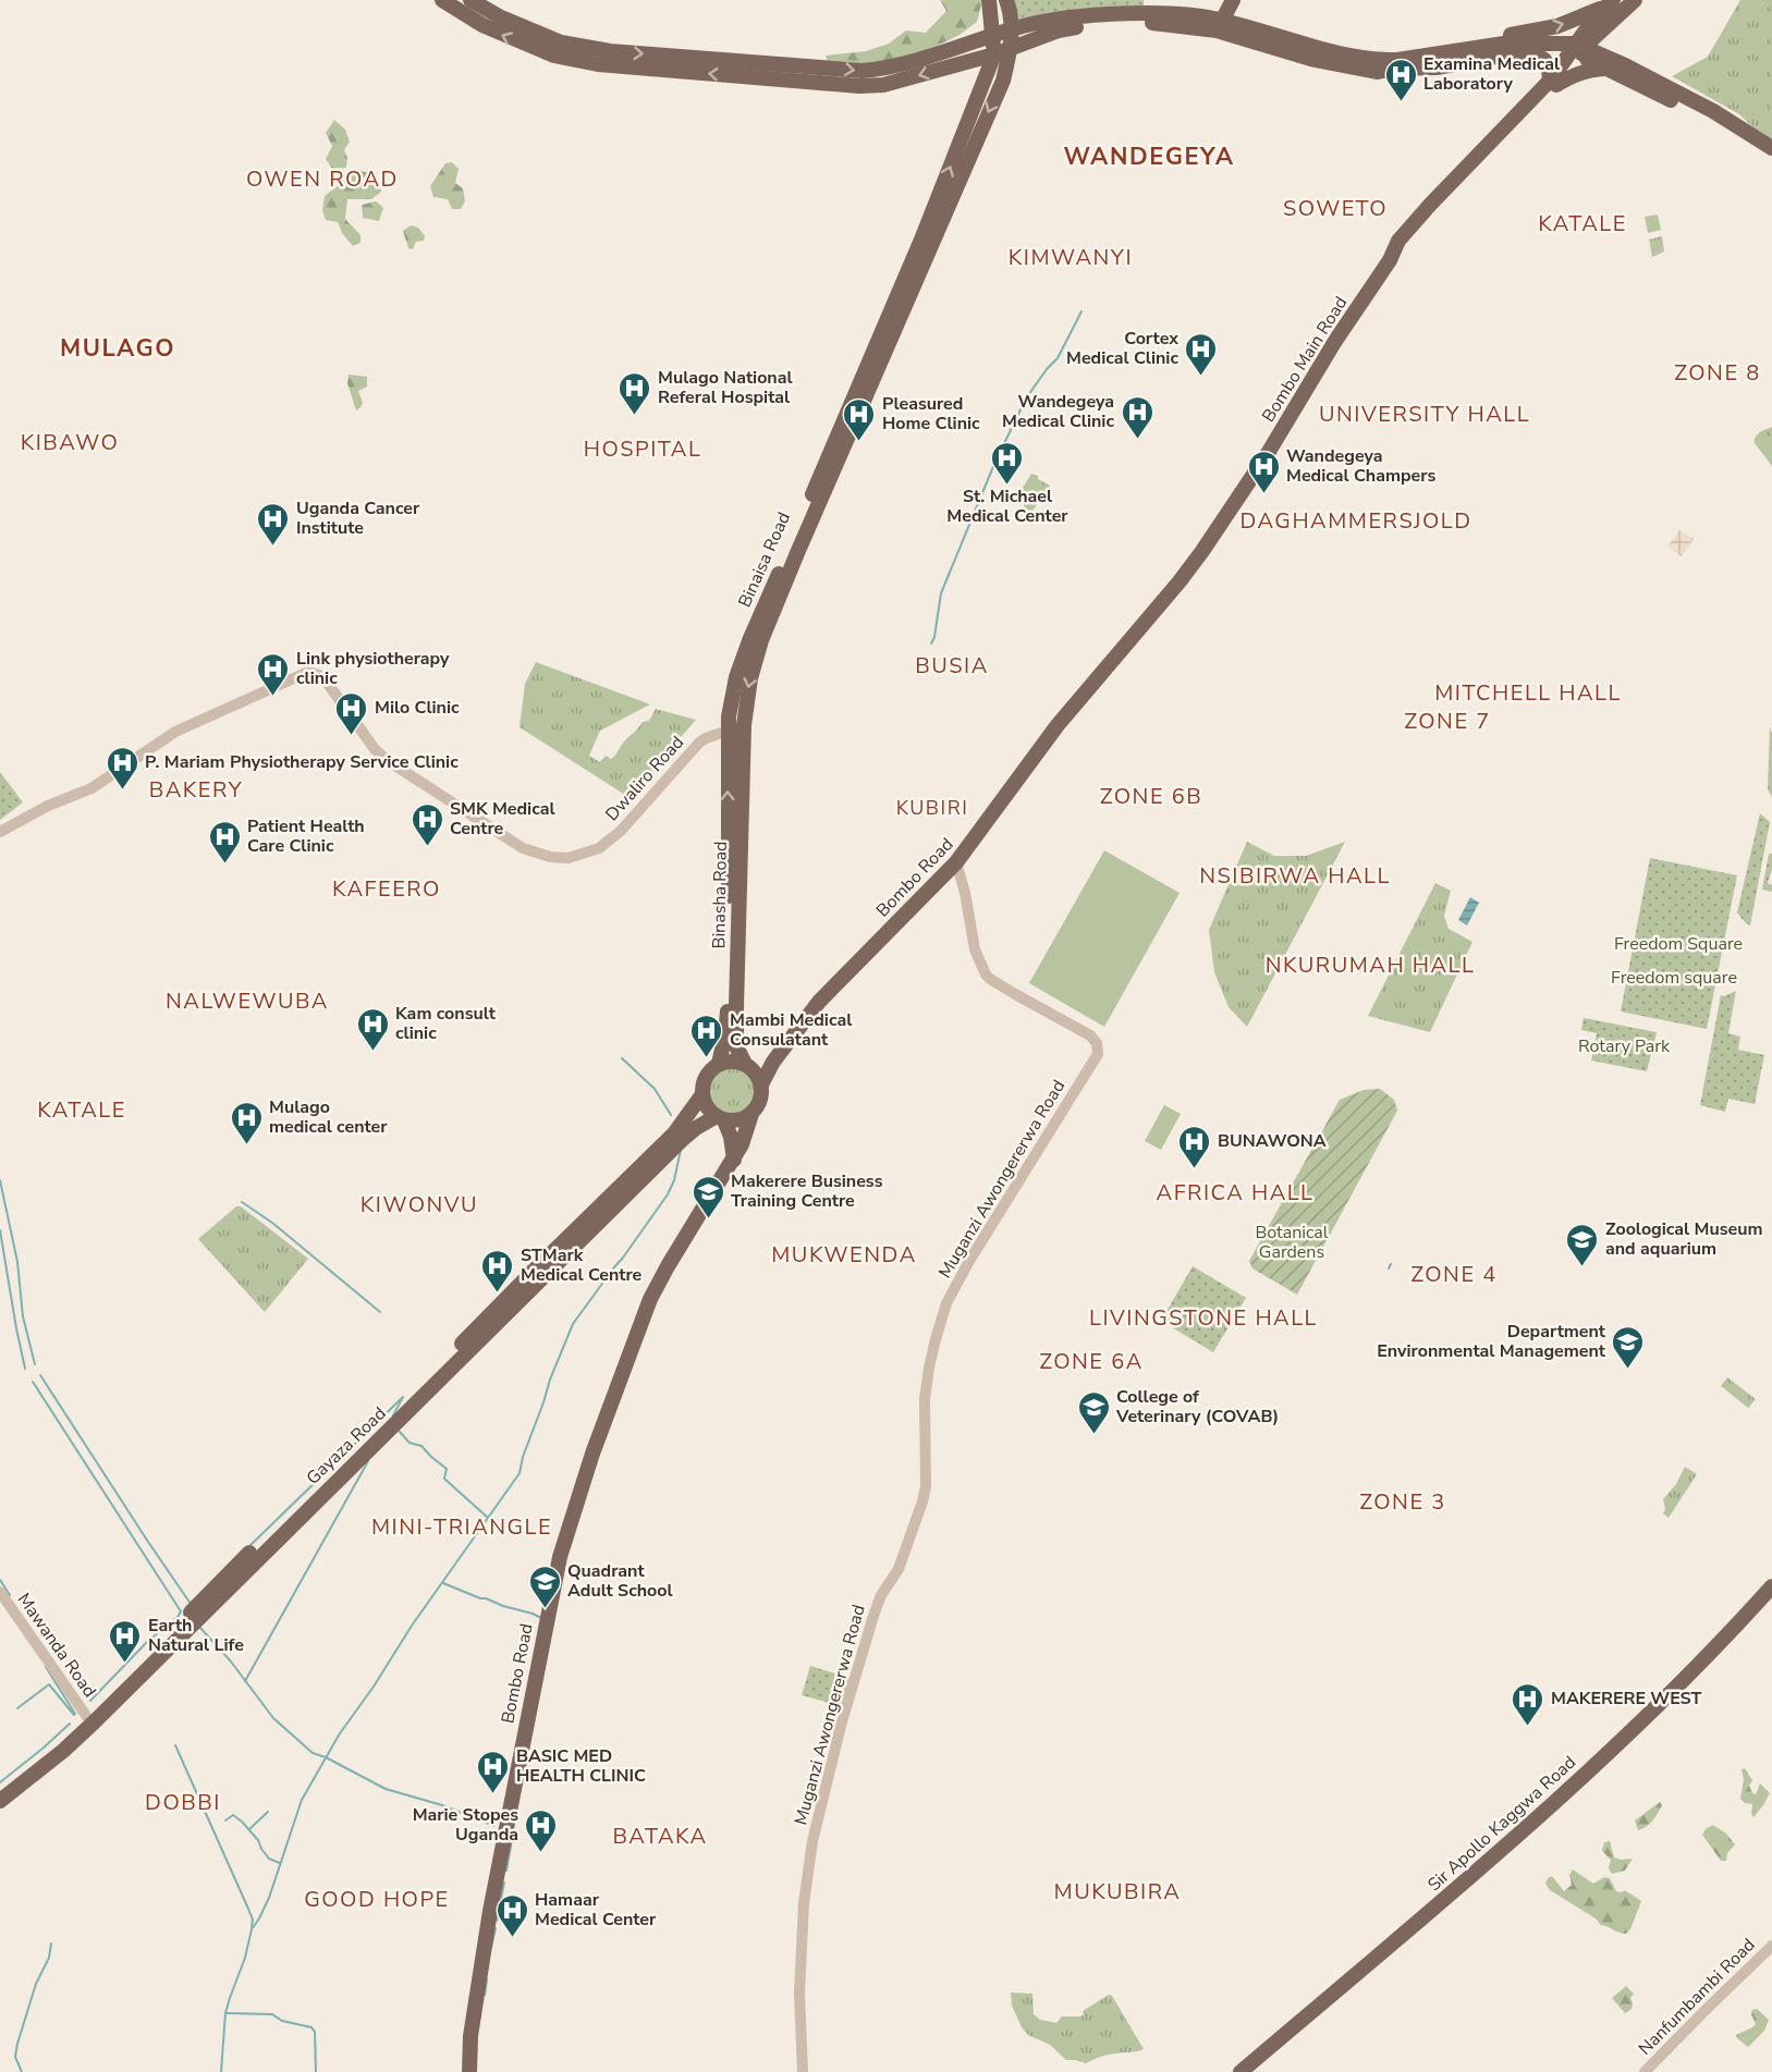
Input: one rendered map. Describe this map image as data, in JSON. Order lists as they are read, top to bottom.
{
  "streets": {
    "main road": [
      "Bombo Main Road",
      "Binaisa Road",
      "Bombo Road",
      "Binasha Road",
      "Gayaza Road",
      "Sir Apollo Kaggwa Road"
    ],
    "street": [
      "Dwaliro Road",
      "Muganzi Awongererwa Road",
      "Mawanda Road",
      "Nanfumbambi Road"
    ]
  },
  "crossings": [
    ["Bombo Main Road", "Bombo Road"],
    ["Binaisa Road", "Dwaliro Road"],
    ["Binaisa Road", "Bombo Road"],
    ["Binaisa Road", "Binasha Road"],
    ["Binaisa Road", "Gayaza Road"],
    ["Dwaliro Road", "Binasha Road"],
    ["Bombo Road", "Binasha Road"],
    ["Bombo Road", "Muganzi Awongererwa Road"],
    ["Bombo Road", "Gayaza Road"],
    ["Binasha Road", "Gayaza Road"],
    ["Gayaza Road", "Mawanda Road"]
  ],
  "districts": [
    "WANDEGEYA",
    "OWEN ROAD",
    "SOWETO",
    "KATALE",
    "KIMWANYI",
    "MULAGO",
    "ZONE 8",
    "UNIVERSITY HALL",
    "KIBAWO",
    "HOSPITAL",
    "DAGHAMMERSJOLD",
    "BUSIA",
    "MITCHELL HALL",
    "ZONE 7",
    "BAKERY",
    "ZONE 6B",
    "KUBIRI",
    "NSIBIRWA HALL",
    "KAFEERO",
    "NKURUMAH HALL",
    "NALWEWUBA",
    "KATALE",
    "AFRICA HALL",
    "KIWONVU",
    "MUKWENDA",
    "ZONE 4",
    "LIVINGSTONE HALL",
    "ZONE 6A",
    "ZONE 3",
    "MINI-TRIANGLE",
    "DOBBI",
    "BATAKA",
    "MUKUBIRA",
    "GOOD HOPE"
  ],
  "parks": [
    "Freedom Square",
    "Freedom square",
    "Rotary Park",
    "Botanical Gardens"
  ],
  "places": {
    "hospital": [
      "Examina Medical Laboratory",
      "Cortex Medical Clinic",
      "Mulago National Referal Hospital",
      "Wandegeya Medical Clinic",
      "Pleasured Home Clinic",
      "St. Michael Medical Center",
      "Wandegeya Medical Champers",
      "Uganda Cancer Institute",
      "Link physiotherapy clinic",
      "Milo Clinic",
      "P. Mariam Physiotherapy Service Clinic",
      "SMK Medical Centre",
      "Patient Health Care Clinic",
      "Kam consult clinic",
      "Mambi Medical Consulatant",
      "Mulago medical center",
      "BUNAWONA",
      "STMark Medical Centre",
      "Earth Natural Life",
      "MAKERERE WEST",
      "BASIC MED HEALTH CLINIC",
      "Marie Stopes Uganda",
      "Hamaar Medical Center"
    ],
    "school or university": [
      "Makerere Business Training Centre",
      "Zoological Museum and aquarium",
      "Department Environmental Management",
      "College of Veterinary (COVAB)",
      "Quadrant Adult School"
    ]
  }
}
